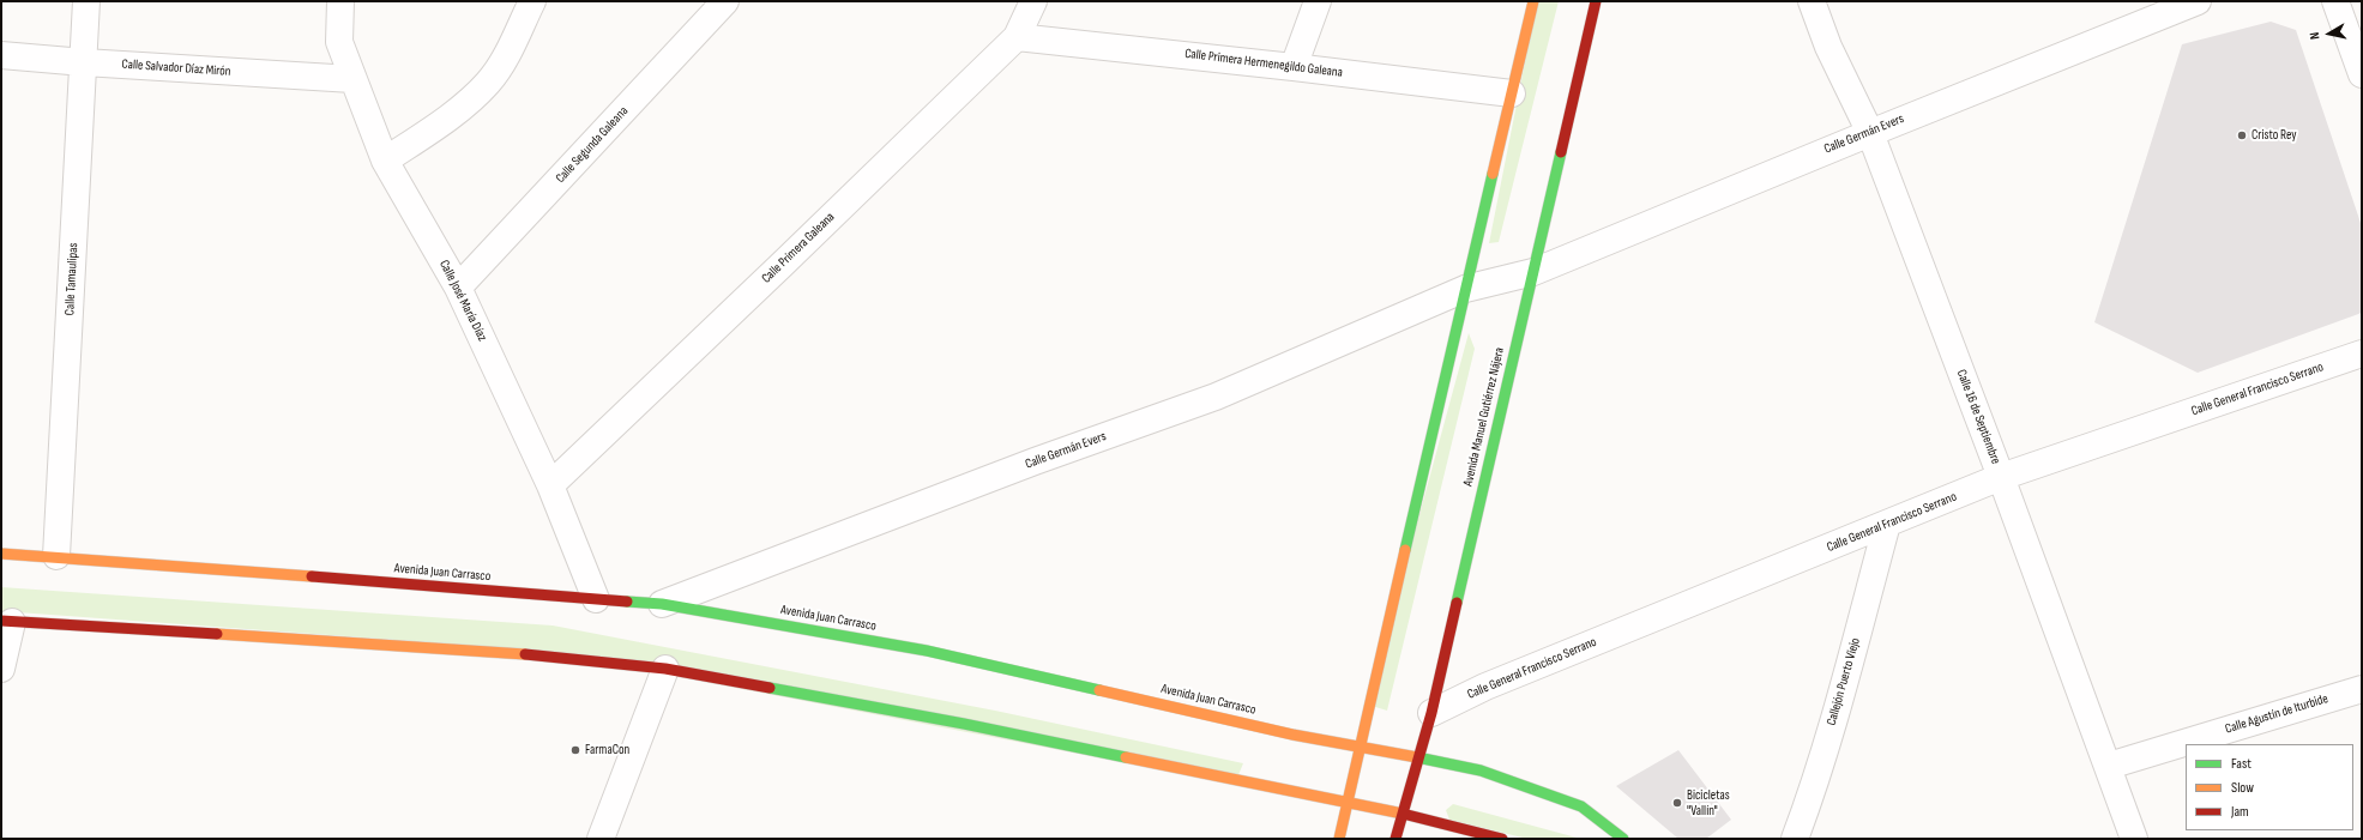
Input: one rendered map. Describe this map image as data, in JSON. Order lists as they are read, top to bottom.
{
  "streets": {
    "main road": ["Avenida Manuel Gutiérrez Nájera", "Avenida Juan Carrasco"],
    "street": [
      "Calle Primera Hermenegildo Galeana",
      "Calle Salvador Díaz Mirón",
      "Calle Germán Evers",
      "Calle Segunda Galeana",
      "Calle Primera Galeana",
      "Calle Tamaulipas",
      "Calle José María Díaz",
      "Calle General Francisco Serrano",
      "Calle 16 de Septiembre",
      "Callejón Puerto Viejo",
      "Calle Agustín de Iturbide"
    ]
  },
  "crossings": [
    ["Calle Primera Hermenegildo Galeana", "Calle Primera Galeana"],
    ["Calle Salvador Díaz Mirón", "Calle Tamaulipas"],
    ["Calle Salvador Díaz Mirón", "Calle José María Díaz"],
    ["Calle Germán Evers", "Avenida Manuel Gutiérrez Nájera"],
    ["Calle Germán Evers", "Calle 16 de Septiembre"],
    ["Calle Germán Evers", "Avenida Juan Carrasco"],
    ["Calle Segunda Galeana", "Calle José María Díaz"],
    ["Calle Primera Galeana", "Calle José María Díaz"],
    ["Calle Tamaulipas", "Avenida Juan Carrasco"],
    ["Calle José María Díaz", "Avenida Juan Carrasco"],
    ["Calle General Francisco Serrano", "Avenida Manuel Gutiérrez Nájera"],
    ["Calle General Francisco Serrano", "Calle 16 de Septiembre"],
    ["Calle General Francisco Serrano", "Callejón Puerto Viejo"],
    ["Avenida Manuel Gutiérrez Nájera", "Avenida Juan Carrasco"],
    ["Calle 16 de Septiembre", "Calle Agustín de Iturbide"]
  ],
  "places": ["Cristo Rey", "FarmaCon", "Bicicletas \"Vallín\""],
  "legend": ["Fast", "Slow", "Jam"],
  "north": "left"
}
